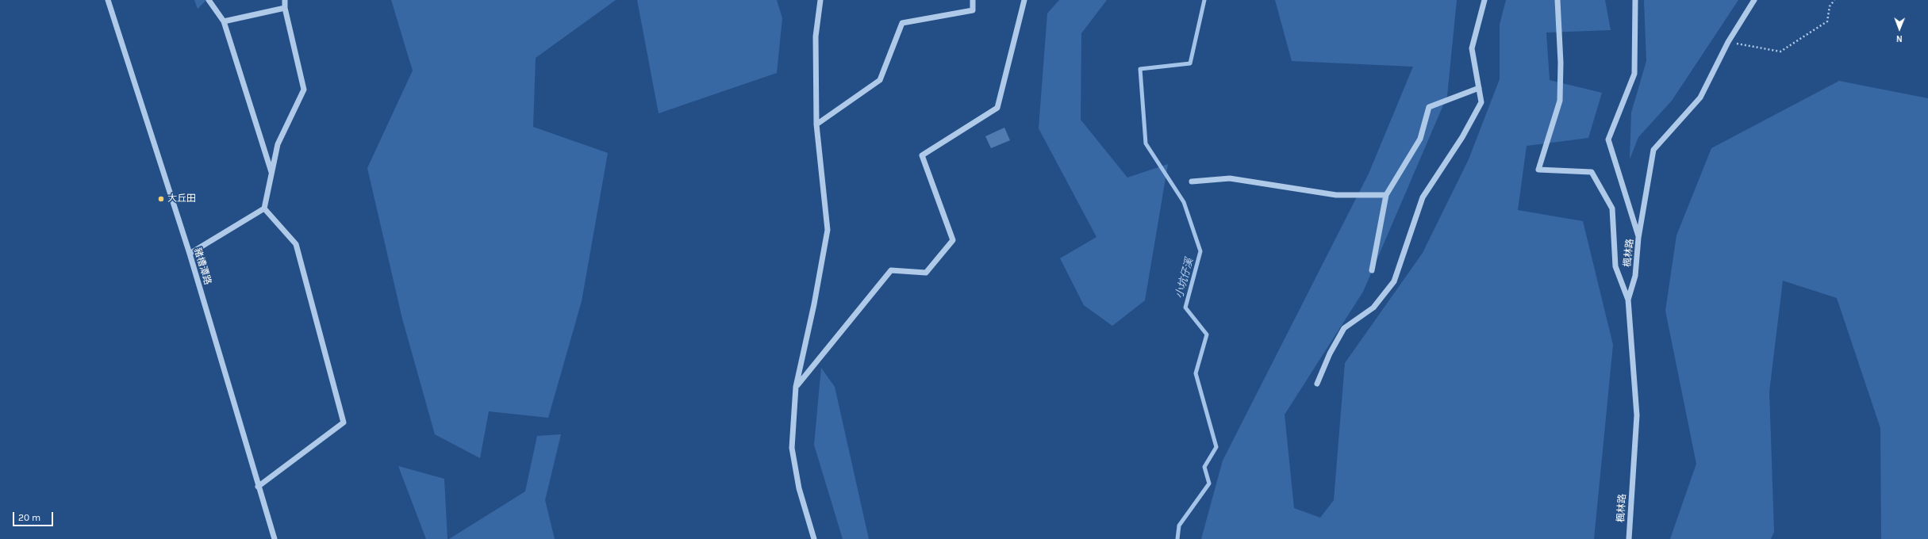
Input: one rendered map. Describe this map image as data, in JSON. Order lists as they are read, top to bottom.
{
  "streets": {
    "street": ["楓林路", "豬槽潭路"]
  },
  "water": ["小坑仔溪"],
  "places": ["大丘田"],
  "scale_bar": "20 m",
  "north": "bottom"
}
